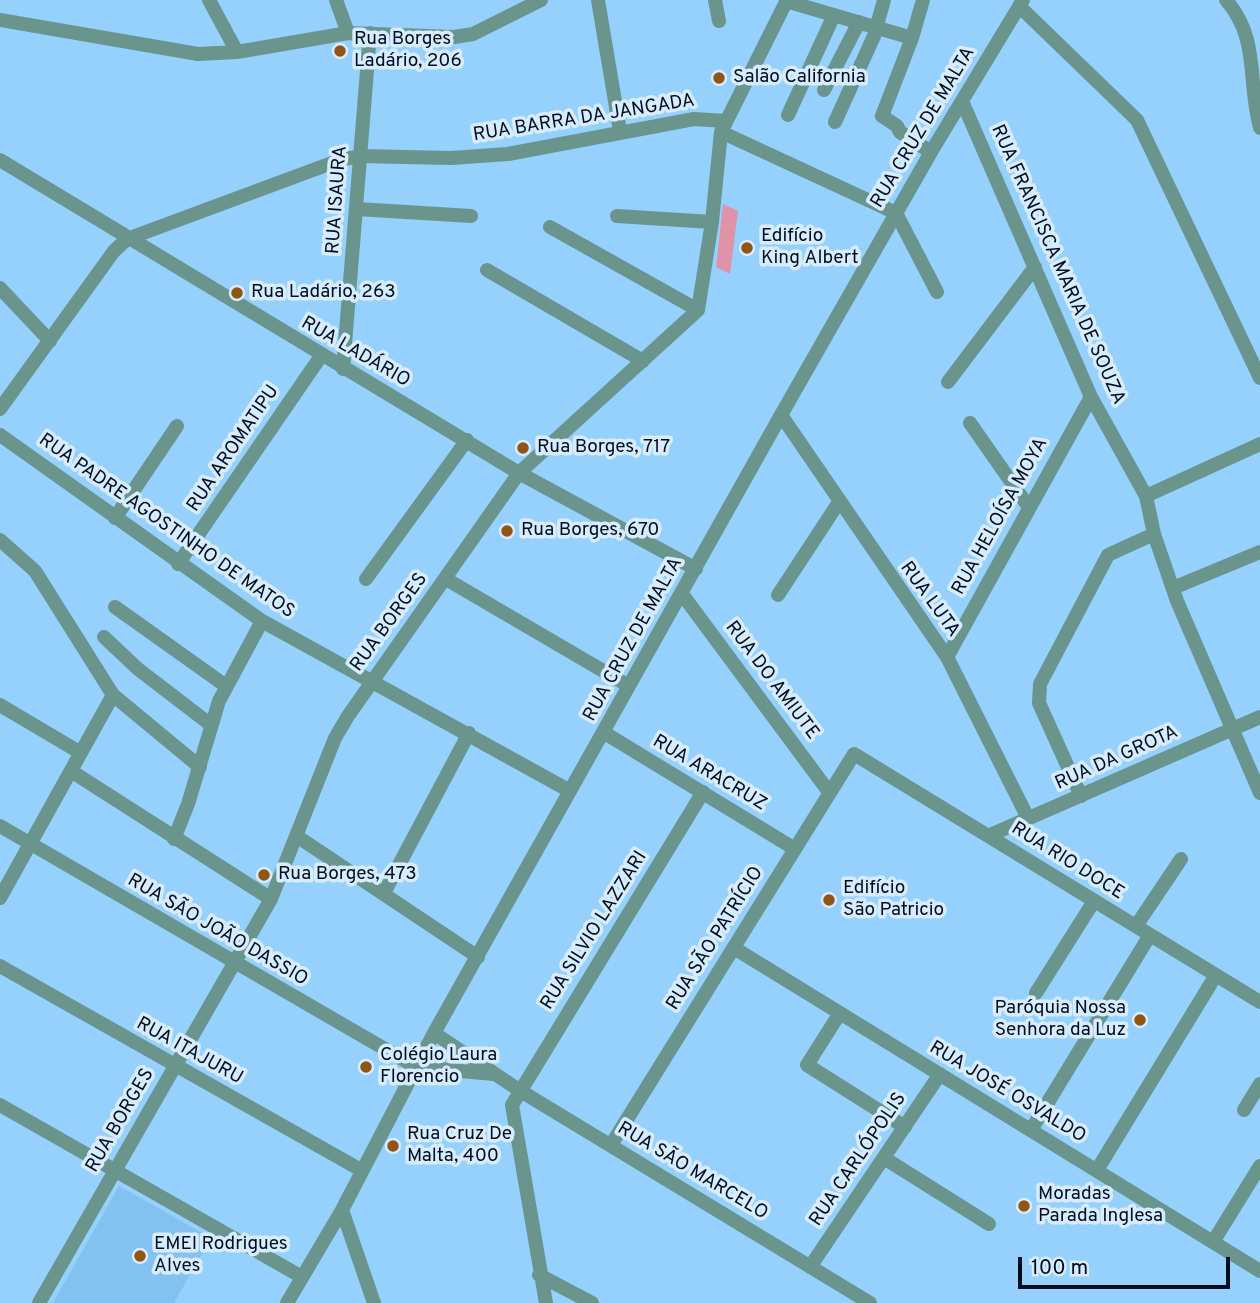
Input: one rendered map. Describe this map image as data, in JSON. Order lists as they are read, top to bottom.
{
  "streets": {
    "street": [
      "RUA BARRA DA JANGADA",
      "RUA CRUZ DE MALTA",
      "RUA ISAURA",
      "RUA FRANCISCA MARIA DE SOUZA",
      "RUA LADÁRIO",
      "RUA AROMATIPU",
      "RUA HELOÍSA MOYA",
      "RUA PADRE AGOSTINHO DE MATOS",
      "RUA LUTA",
      "RUA BORGES",
      "RUA DO AMIUTE",
      "RUA DA GROTA",
      "RUA ARACRUZ",
      "RUA RIO DOCE",
      "RUA SÃO JOÃO DASSIO",
      "RUA SILVIO LAZZARI",
      "RUA SÃO PATRÍCIO",
      "RUA ITAJURU",
      "RUA JOSÉ OSVALDO",
      "RUA CARLÓPOLIS",
      "RUA SÃO MARCELO"
    ]
  },
  "crossings": [
    ["RUA BARRA DA JANGADA", "RUA ISAURA"],
    ["RUA BARRA DA JANGADA", "RUA LADÁRIO"],
    ["RUA CRUZ DE MALTA", "RUA FRANCISCA MARIA DE SOUZA"],
    ["RUA CRUZ DE MALTA", "RUA LADÁRIO"],
    ["RUA CRUZ DE MALTA", "RUA PADRE AGOSTINHO DE MATOS"],
    ["RUA CRUZ DE MALTA", "RUA LUTA"],
    ["RUA CRUZ DE MALTA", "RUA DO AMIUTE"],
    ["RUA CRUZ DE MALTA", "RUA ARACRUZ"],
    ["RUA CRUZ DE MALTA", "RUA SÃO JOÃO DASSIO"],
    ["RUA CRUZ DE MALTA", "RUA ITAJURU"],
    ["RUA CRUZ DE MALTA", "RUA SÃO MARCELO"],
    ["RUA ISAURA", "RUA LADÁRIO"],
    ["RUA FRANCISCA MARIA DE SOUZA", "RUA HELOÍSA MOYA"],
    ["RUA FRANCISCA MARIA DE SOUZA", "RUA DA GROTA"],
    ["RUA LADÁRIO", "RUA AROMATIPU"],
    ["RUA LADÁRIO", "RUA BORGES"],
    ["RUA AROMATIPU", "RUA PADRE AGOSTINHO DE MATOS"],
    ["RUA HELOÍSA MOYA", "RUA LUTA"],
    ["RUA PADRE AGOSTINHO DE MATOS", "RUA BORGES"],
    ["RUA LUTA", "RUA DA GROTA"],
    ["RUA BORGES", "RUA SÃO JOÃO DASSIO"],
    ["RUA BORGES", "RUA ITAJURU"],
    ["RUA DO AMIUTE", "RUA SÃO PATRÍCIO"],
    ["RUA DA GROTA", "RUA RIO DOCE"],
    ["RUA ARACRUZ", "RUA SILVIO LAZZARI"],
    ["RUA ARACRUZ", "RUA SÃO PATRÍCIO"],
    ["RUA RIO DOCE", "RUA SÃO PATRÍCIO"],
    ["RUA SÃO JOÃO DASSIO", "RUA SÃO MARCELO"],
    ["RUA SILVIO LAZZARI", "RUA SÃO MARCELO"],
    ["RUA SÃO PATRÍCIO", "RUA JOSÉ OSVALDO"],
    ["RUA SÃO PATRÍCIO", "RUA SÃO MARCELO"],
    ["RUA JOSÉ OSVALDO", "RUA CARLÓPOLIS"],
    ["RUA CARLÓPOLIS", "RUA SÃO MARCELO"]
  ],
  "places": [
    "Rua Borges Ladário, 206",
    "Salão California",
    "Edifício King Albert",
    "Rua Ladário, 263",
    "Rua Borges, 717",
    "Rua Borges, 670",
    "Rua Borges, 473",
    "Edifício São Patricio",
    "Paróquia Nossa Senhora da Luz",
    "Colégio Laura Florencio",
    "Rua Cruz De Malta, 400",
    "Moradas Parada Inglesa",
    "EMEI Rodrigues Alves"
  ],
  "scale_bar": "100 m"
}
